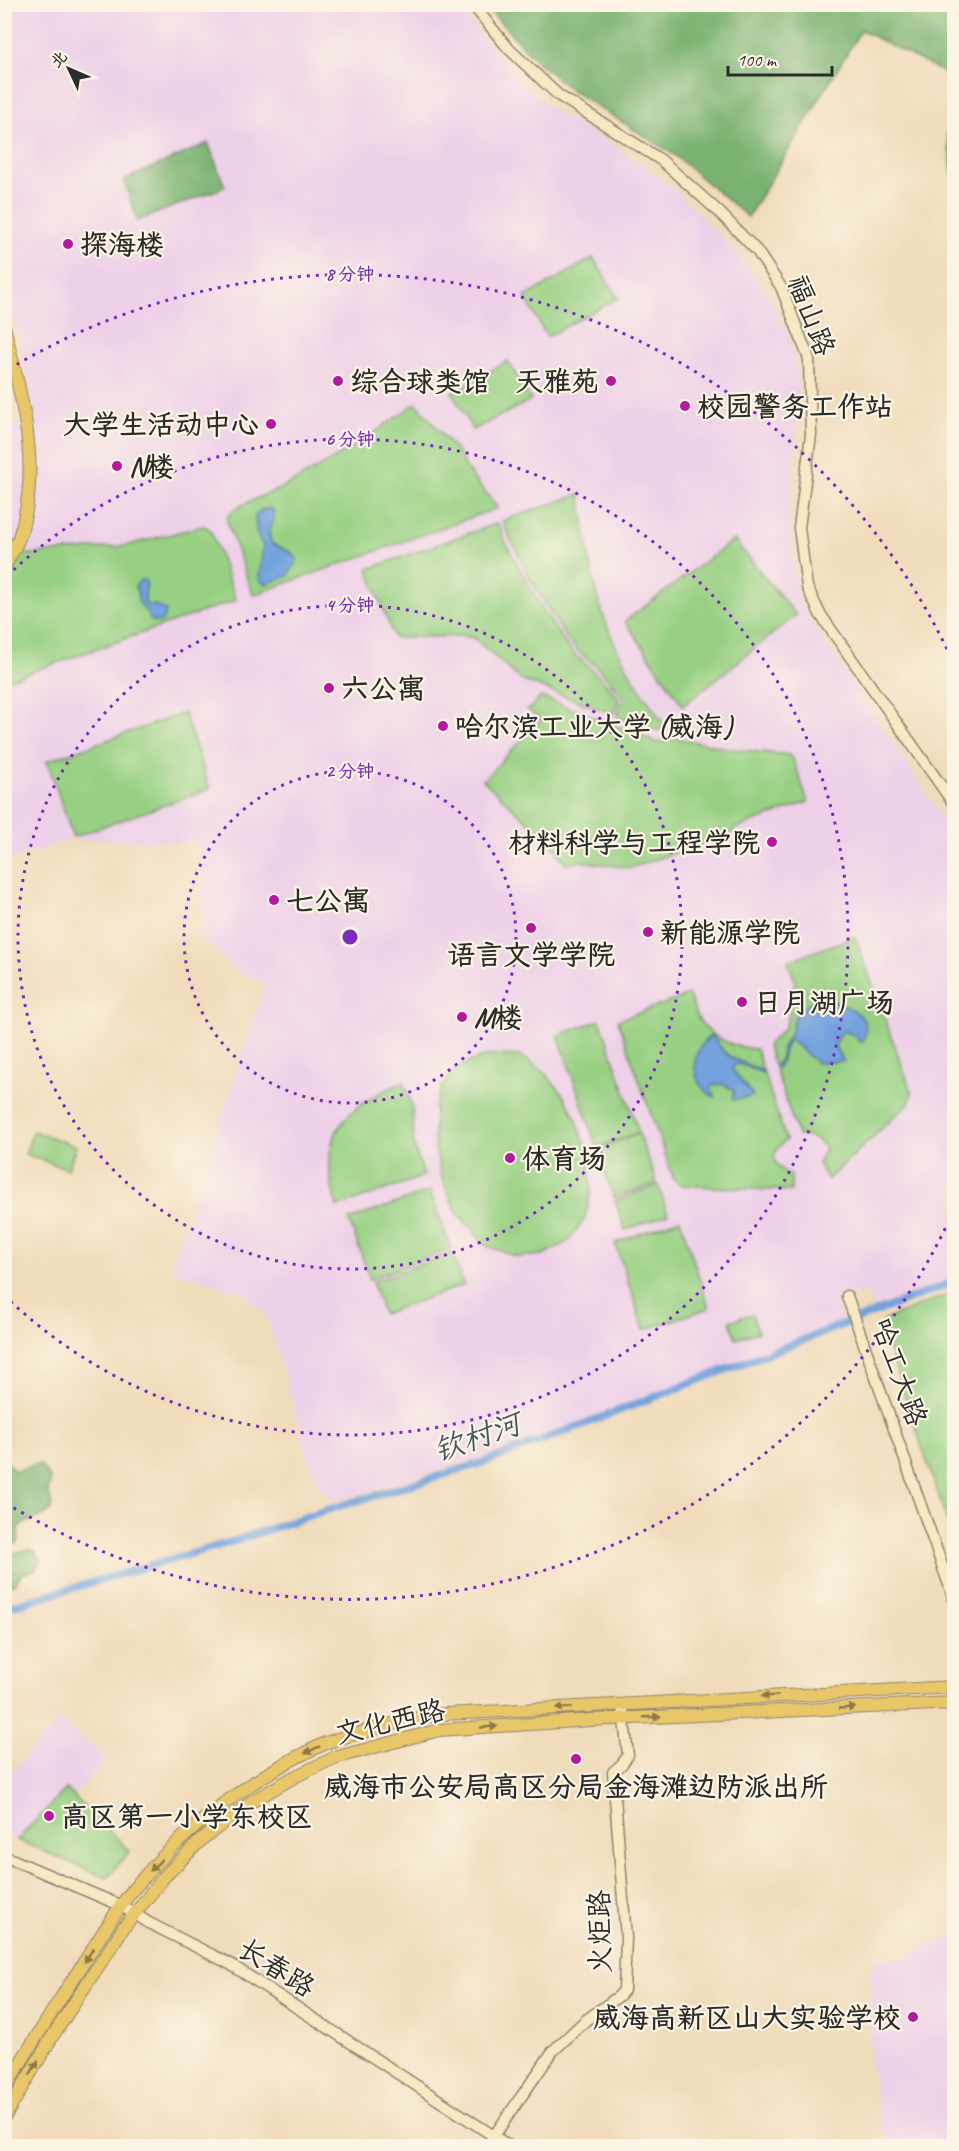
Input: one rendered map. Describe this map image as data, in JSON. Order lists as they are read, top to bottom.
{
  "streets": {
    "main road": [
      "福山路",
      "哈工大路",
      "文化西路",
      "火炬路",
      "长春路"
    ]
  },
  "crossings": [
    ["文化西路", "火炬路"],
    ["文化西路", "长春路"],
    ["火炬路", "长春路"]
  ],
  "water": ["钦村河"],
  "places": [
    "探海楼",
    "综合球类馆",
    "天雅苑",
    "校园警务工作站",
    "大学生活动中心",
    "N楼",
    "六公寓",
    "哈尔滨工业大学 (威海)",
    "材料科学与工程学院",
    "七公寓",
    "语言文学学院",
    "新能源学院",
    "日月湖广场",
    "M楼",
    "体育场",
    "威海市公安局高区分局金海滩边防派出所",
    "高区第一小学东校区",
    "威海高新区山大实验学校"
  ],
  "scale_bar": "100 m",
  "north": "top left",
  "rings": [
    "8 分钟",
    "6 分钟",
    "4 分钟",
    "2 分钟"
  ]
}
